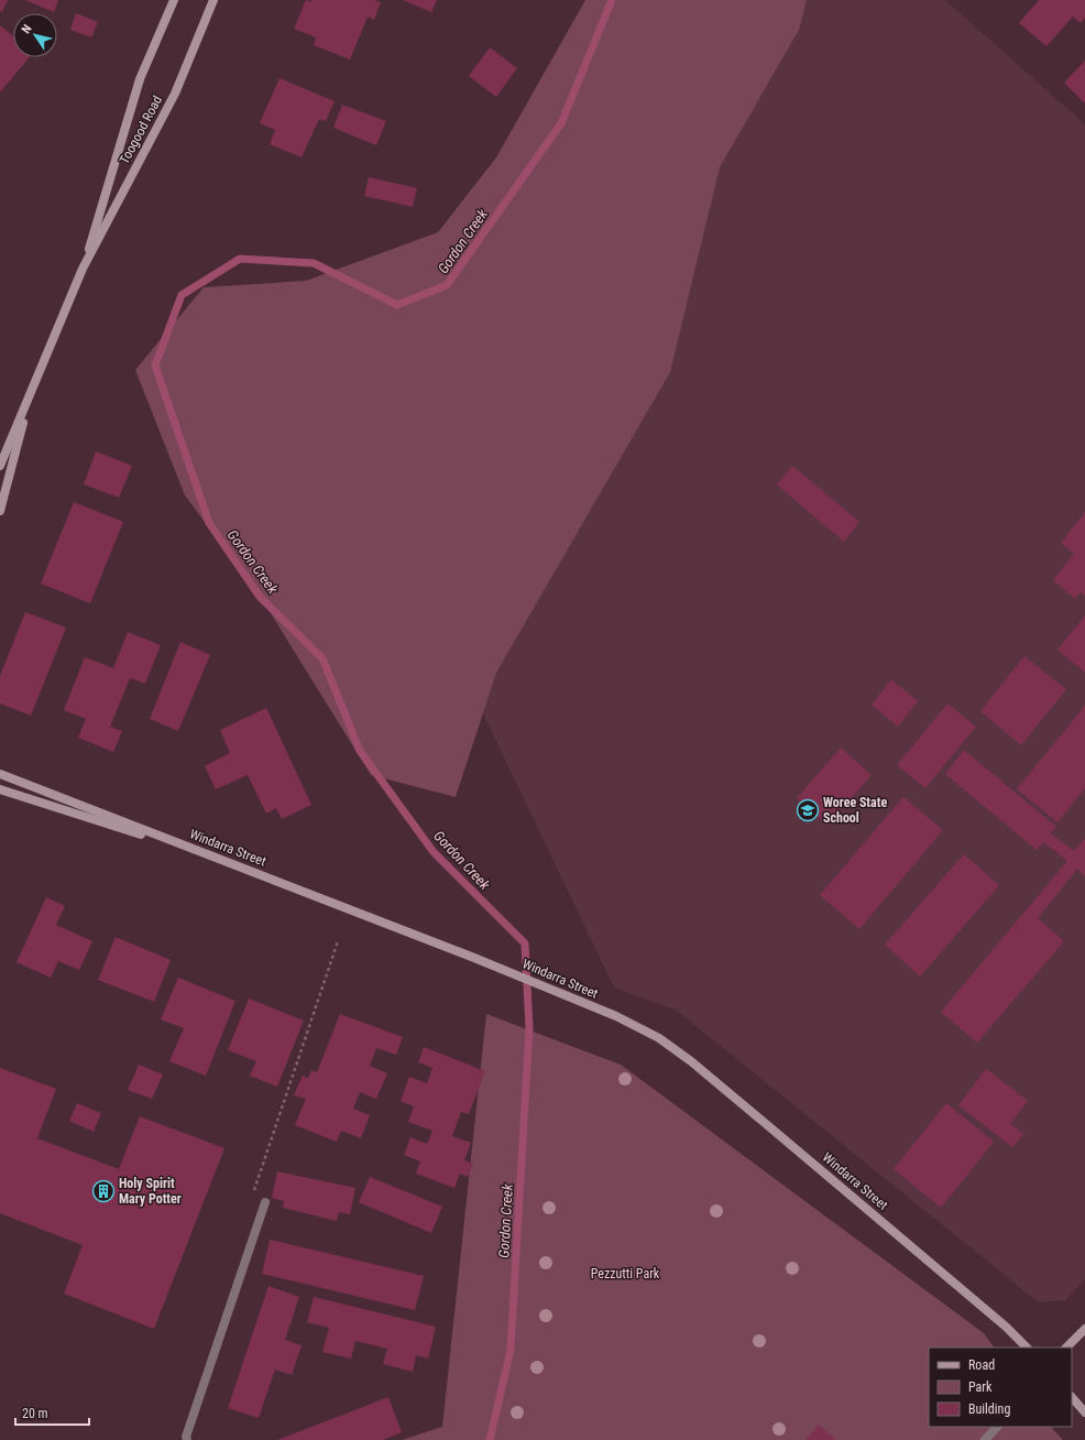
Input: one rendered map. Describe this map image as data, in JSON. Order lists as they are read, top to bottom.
{
  "streets": {
    "street": ["Toogood Road", "Windarra Street"]
  },
  "water": ["Gordon Creek"],
  "parks": ["Pezzutti Park"],
  "places": {
    "school or university": ["Woree State School"],
    "building": ["Holy Spirit Mary Potter"]
  },
  "legend": ["Road", "Park", "Building"],
  "scale_bar": "20 m",
  "north": "top left"
}
